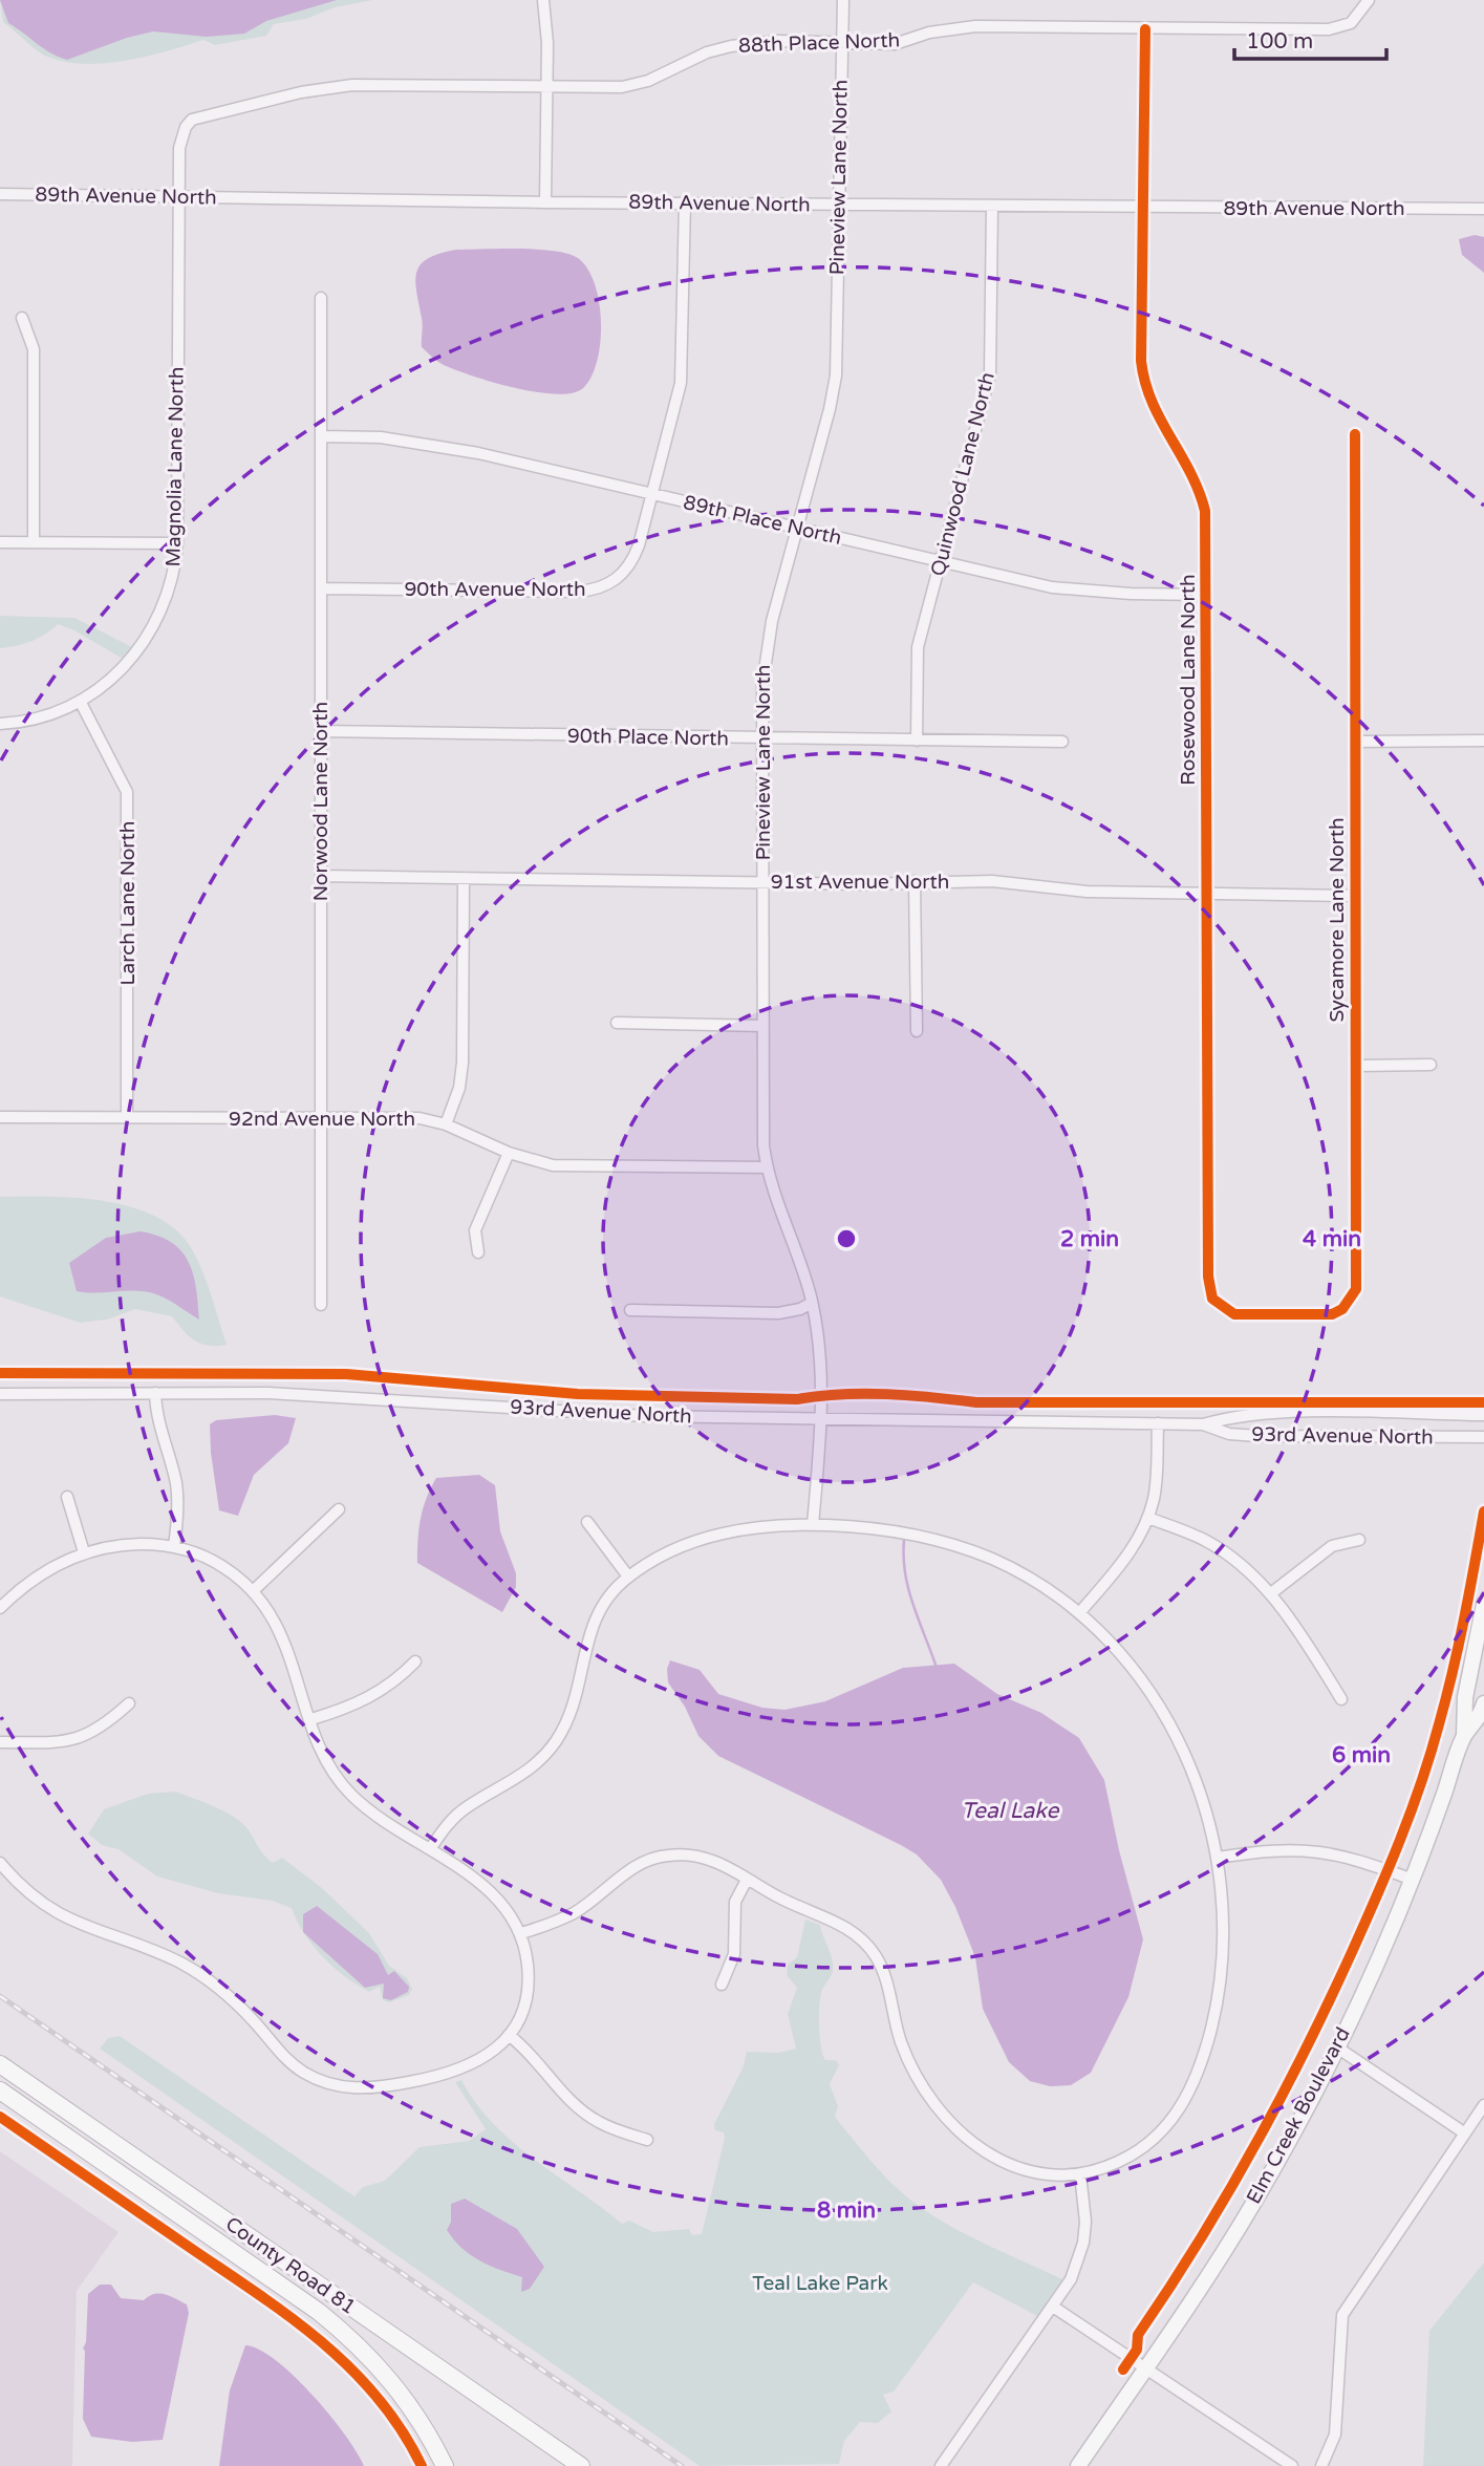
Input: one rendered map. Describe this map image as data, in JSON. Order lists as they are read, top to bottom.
{
  "streets": {
    "highway": ["County Road 81"],
    "main road": ["Elm Creek Boulevard"],
    "street": [
      "88th Place North",
      "Pineview Lane North",
      "89th Avenue North",
      "Magnolia Lane North",
      "Quinwood Lane North",
      "89th Place North",
      "90th Avenue North",
      "Rosewood Lane North",
      "90th Place North",
      "Norwood Lane North",
      "91st Avenue North",
      "Larch Lane North",
      "Sycamore Lane North",
      "92nd Avenue North",
      "93rd Avenue North"
    ]
  },
  "crossings": [
    ["88th Place North", "Pineview Lane North"],
    ["88th Place North", "89th Avenue North"],
    ["88th Place North", "Magnolia Lane North"],
    ["88th Place North", "Rosewood Lane North"],
    ["Pineview Lane North", "89th Avenue North"],
    ["Pineview Lane North", "89th Place North"],
    ["Pineview Lane North", "90th Place North"],
    ["Pineview Lane North", "91st Avenue North"],
    ["Pineview Lane North", "92nd Avenue North"],
    ["Pineview Lane North", "93rd Avenue North"],
    ["89th Avenue North", "Magnolia Lane North"],
    ["89th Avenue North", "Quinwood Lane North"],
    ["89th Avenue North", "90th Avenue North"],
    ["89th Avenue North", "Rosewood Lane North"],
    ["Magnolia Lane North", "Larch Lane North"],
    ["Quinwood Lane North", "89th Place North"],
    ["Quinwood Lane North", "90th Place North"],
    ["89th Place North", "90th Avenue North"],
    ["89th Place North", "Rosewood Lane North"],
    ["89th Place North", "Norwood Lane North"],
    ["90th Avenue North", "Norwood Lane North"],
    ["Rosewood Lane North", "91st Avenue North"],
    ["Rosewood Lane North", "Sycamore Lane North"],
    ["90th Place North", "Norwood Lane North"],
    ["Norwood Lane North", "91st Avenue North"],
    ["Norwood Lane North", "92nd Avenue North"],
    ["91st Avenue North", "Sycamore Lane North"],
    ["Larch Lane North", "92nd Avenue North"]
  ],
  "water": ["Teal Lake"],
  "parks": ["Teal Lake Park"],
  "scale_bar": "100 m",
  "rings": [
    "2 min",
    "4 min",
    "6 min",
    "8 min"
  ]
}
